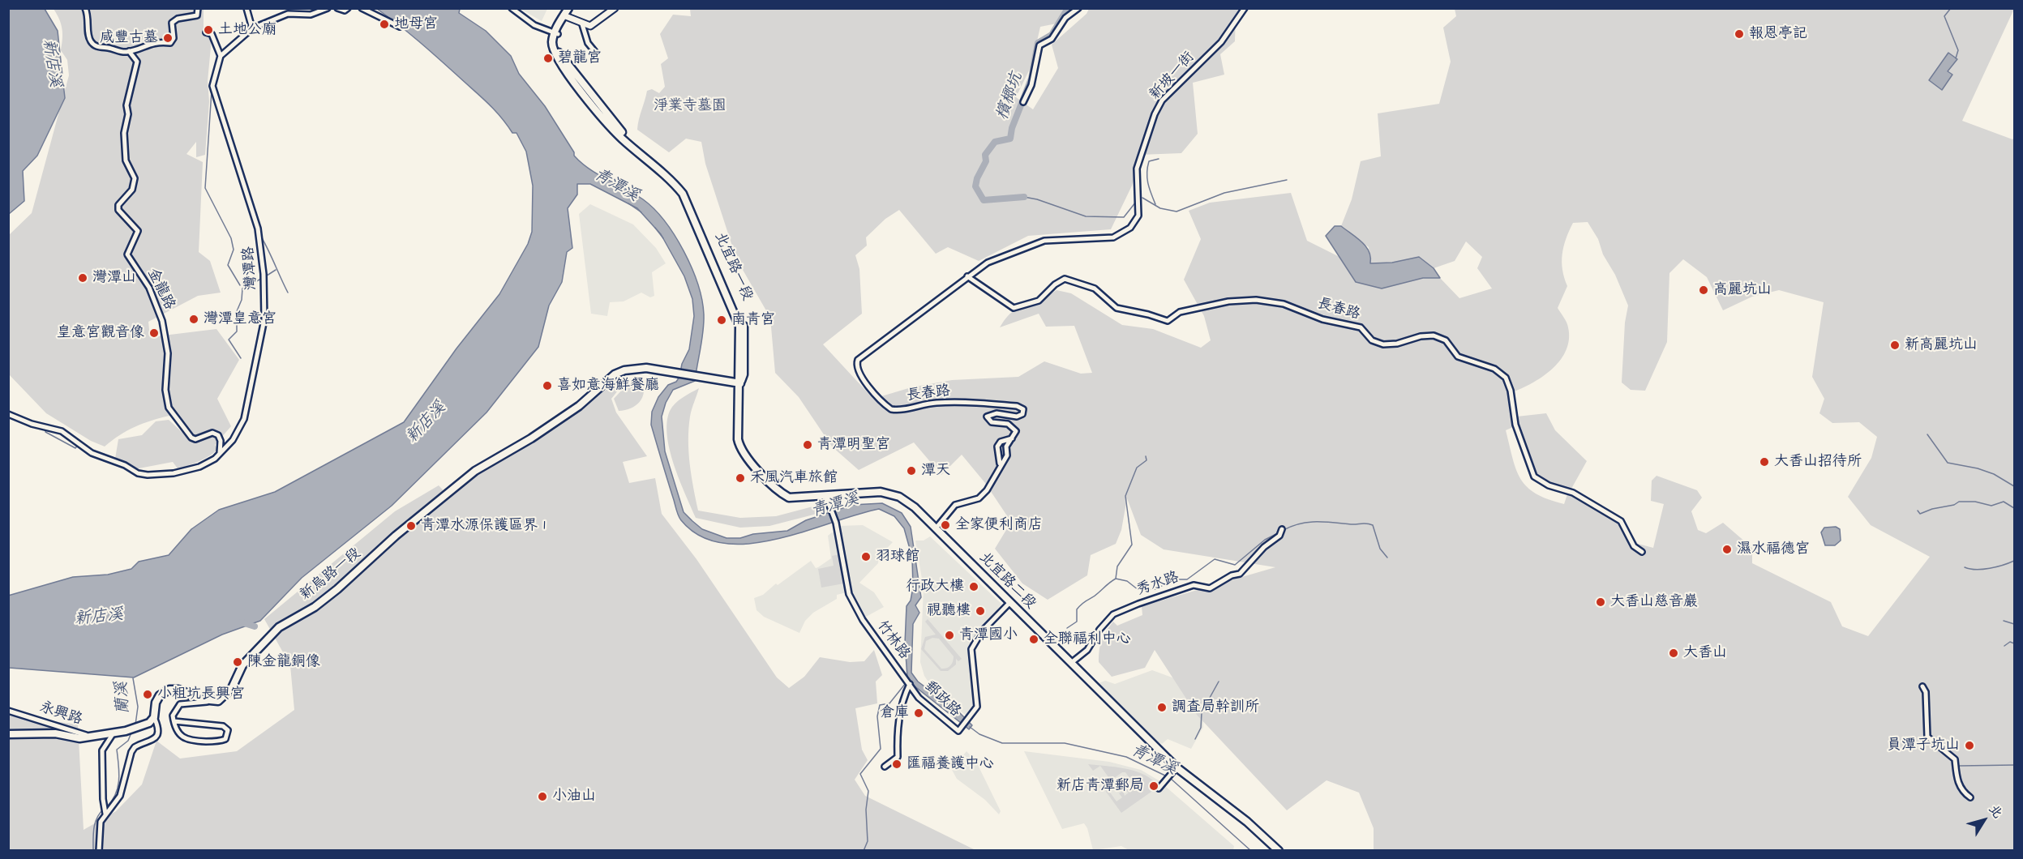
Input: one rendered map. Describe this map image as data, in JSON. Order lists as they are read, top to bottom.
{
  "streets": {
    "main road": ["北宜路一段", "新烏路一段", "北宜路二段"],
    "street": [
      "新坡一街",
      "灣潭路",
      "金龍路",
      "長春路",
      "秀水路",
      "竹林路",
      "郵政路",
      "永興路"
    ]
  },
  "crossings": [
    ["新坡一街", "長春路"],
    ["北宜路一段", "新烏路一段"],
    ["北宜路一段", "北宜路二段"],
    ["灣潭路", "金龍路"],
    ["新烏路一段", "北宜路二段"],
    ["北宜路二段", "秀水路"],
    ["北宜路二段", "竹林路"],
    ["北宜路二段", "郵政路"],
    ["竹林路", "郵政路"]
  ],
  "water": [
    "新店溪",
    "檳榔坑",
    "青潭溪",
    "蘭溪"
  ],
  "parks": ["淨業寺墓園"],
  "places": [
    "地母宮",
    "土地公廟",
    "報恩亭記",
    "咸豐古墓",
    "碧龍宮",
    "灣潭山",
    "高麗坑山",
    "灣潭皇意宮",
    "南青宮",
    "皇意宮觀音像",
    "新高麗坑山",
    "喜如意海鮮餐廳",
    "青潭明聖宮",
    "大香山招待所",
    "潭天",
    "禾風汽車旅館",
    "全家便利商店",
    "青潭水源保護區界 1",
    "濕水福德宮",
    "羽球館",
    "行政大樓",
    "大香山慈音巖",
    "視聽樓",
    "青潭國小",
    "全聯福利中心",
    "大香山",
    "陳金龍銅像",
    "小粗坑長興宮",
    "調查局幹訓所",
    "倉庫",
    "員潭子坑山",
    "匯福養護中心",
    "新店青潭郵局",
    "小油山"
  ],
  "north": "top right"
}
